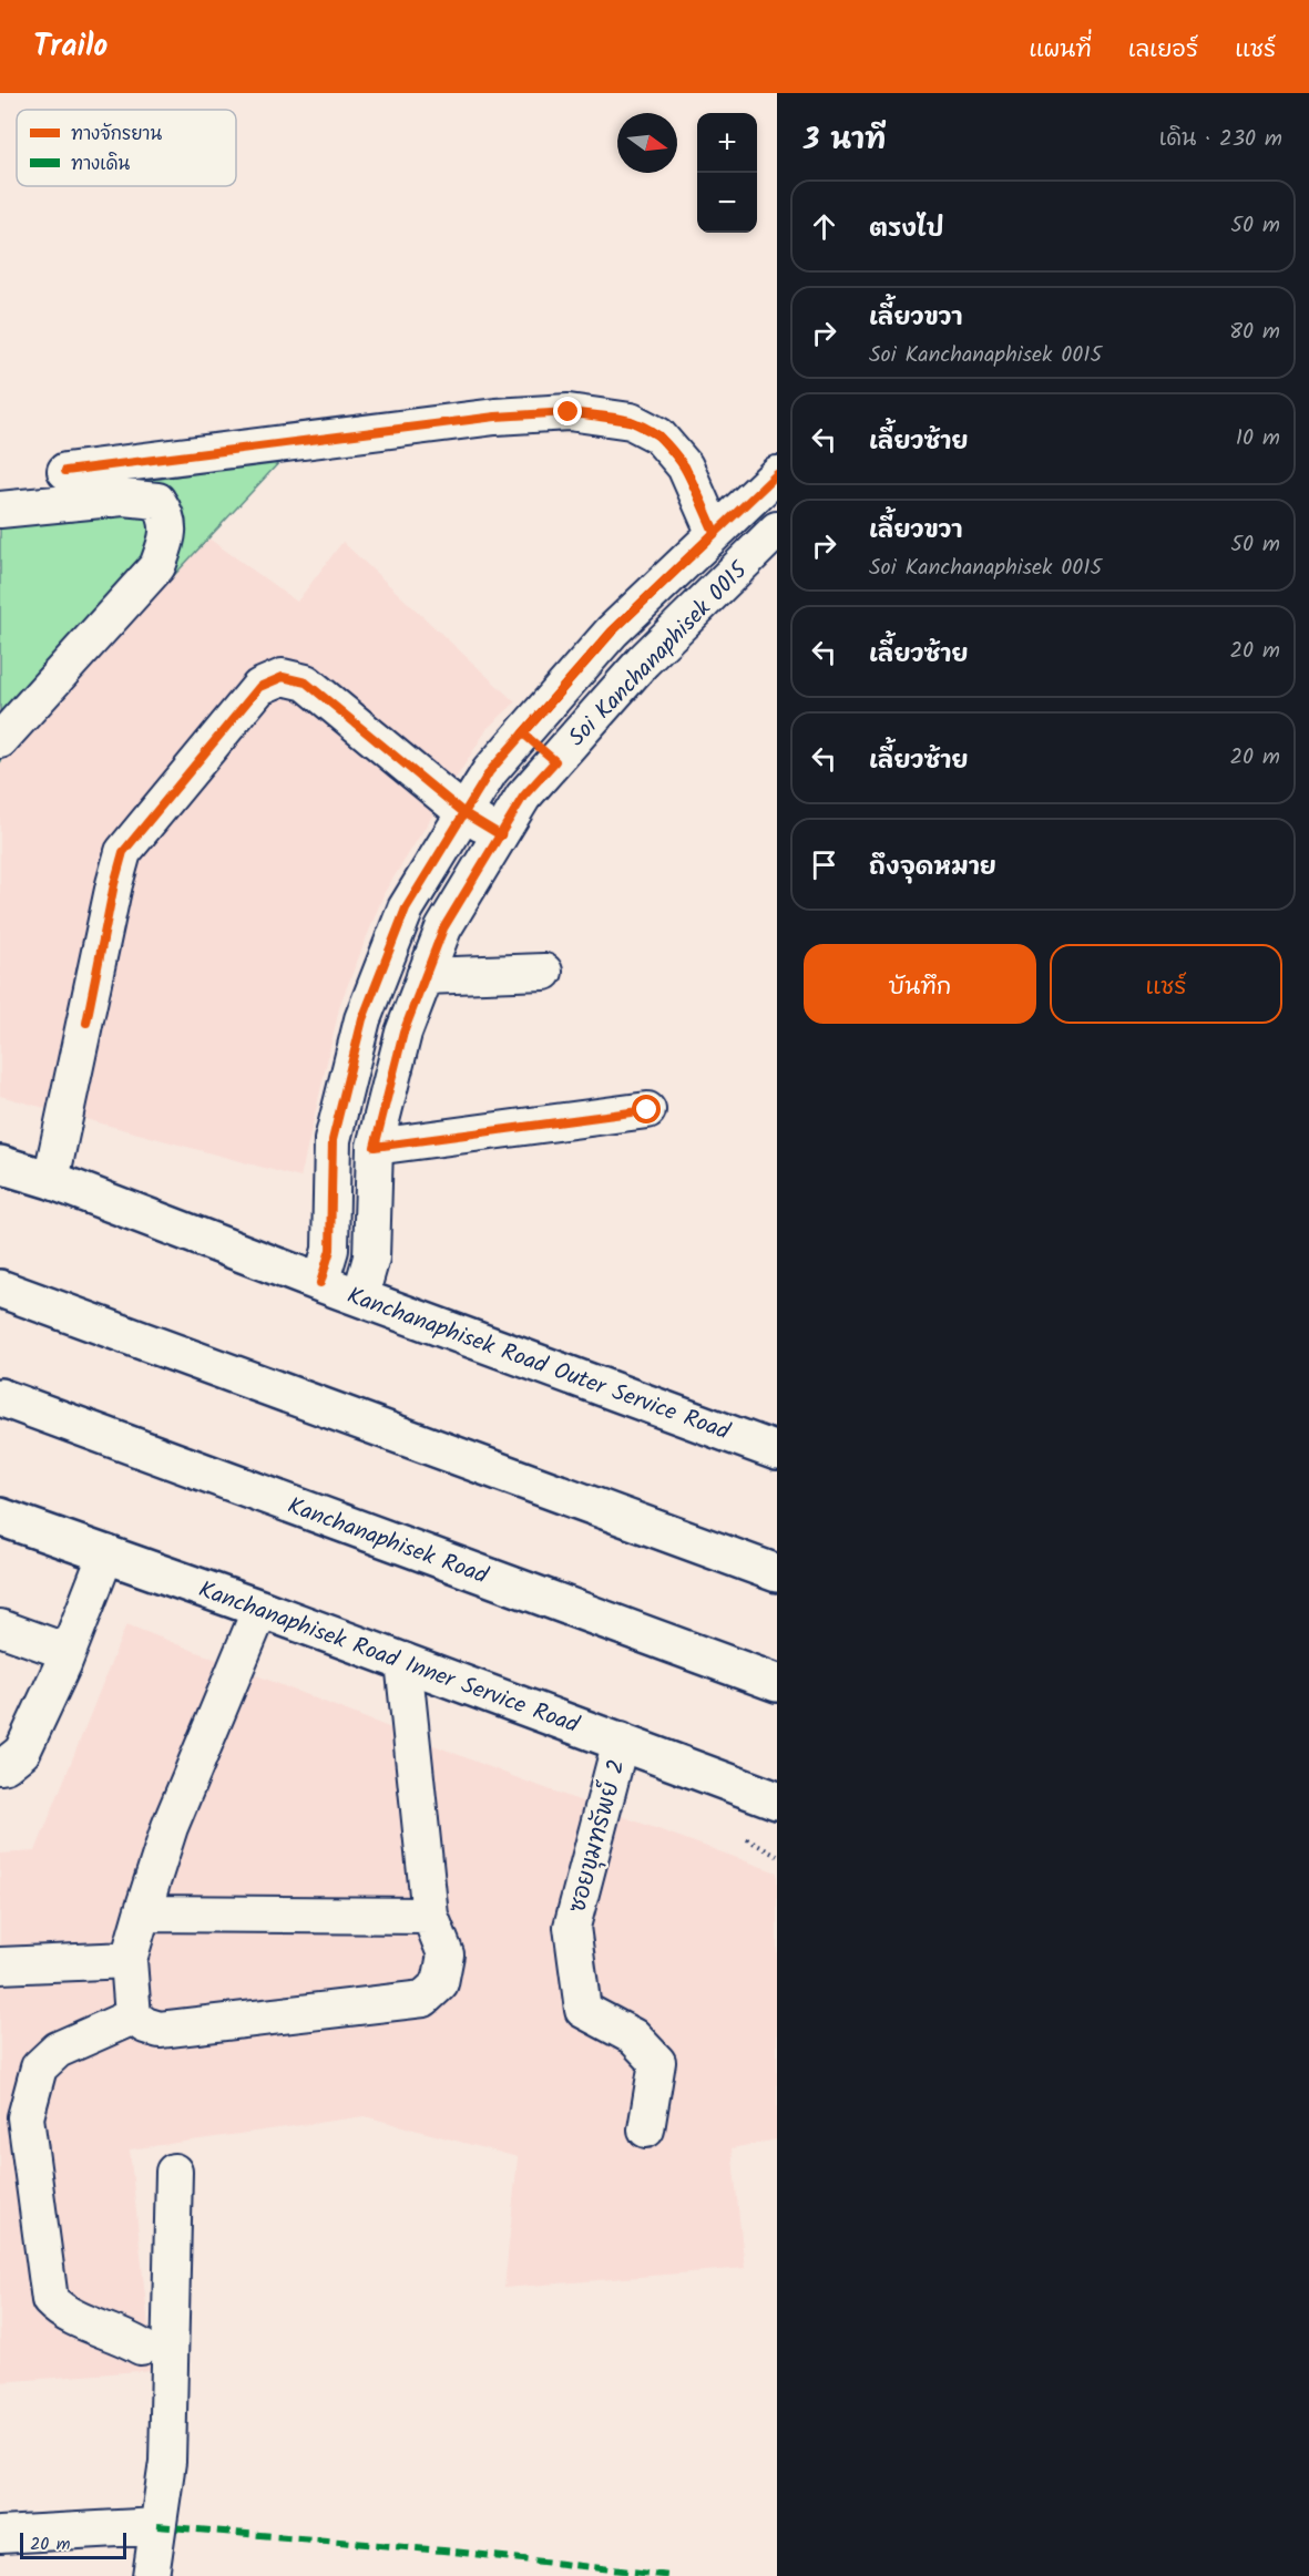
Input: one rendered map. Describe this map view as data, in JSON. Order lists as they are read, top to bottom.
{
  "streets": {
    "main road": ["Kanchanaphisek Road Outer Service Road", "Kanchanaphisek Road", "Kanchanaphisek Road Inner Service Road"],
    "street": ["Soi Kanchanaphisek 0015", "ซอยขุมทรัพย์ 2"]
  },
  "crossings": [
    ["Soi Kanchanaphisek 0015", "Kanchanaphisek Road Outer Service Road"],
    ["Kanchanaphisek Road Inner Service Road", "ซอยขุมทรัพย์ 2"]
  ],
  "legend": ["ทางจักรยาน", "ทางเดิน"],
  "scale_bar": "20 m",
  "north": "right",
  "page": {
    "header": "Trailo",
    "nav": ["แผนที่", "เลเยอร์", "แชร์"],
    "heading": ["3 นาที", "เดิน · 230 m"],
    "map_buttons": ["+", "−"],
    "list": [
      ["ตรงไป", "50 m"],
      ["เลี้ยวขวา", "Soi Kanchanaphisek 0015", "80 m"],
      ["เลี้ยวซ้าย", "10 m"],
      ["เลี้ยวขวา", "Soi Kanchanaphisek 0015", "50 m"],
      ["เลี้ยวซ้าย", "20 m"],
      ["เลี้ยวซ้าย", "20 m"],
      "ถึงจุดหมาย"
    ],
    "buttons": ["บันทึก", "แชร์"],
    "scale": "20 m"
  }
}
